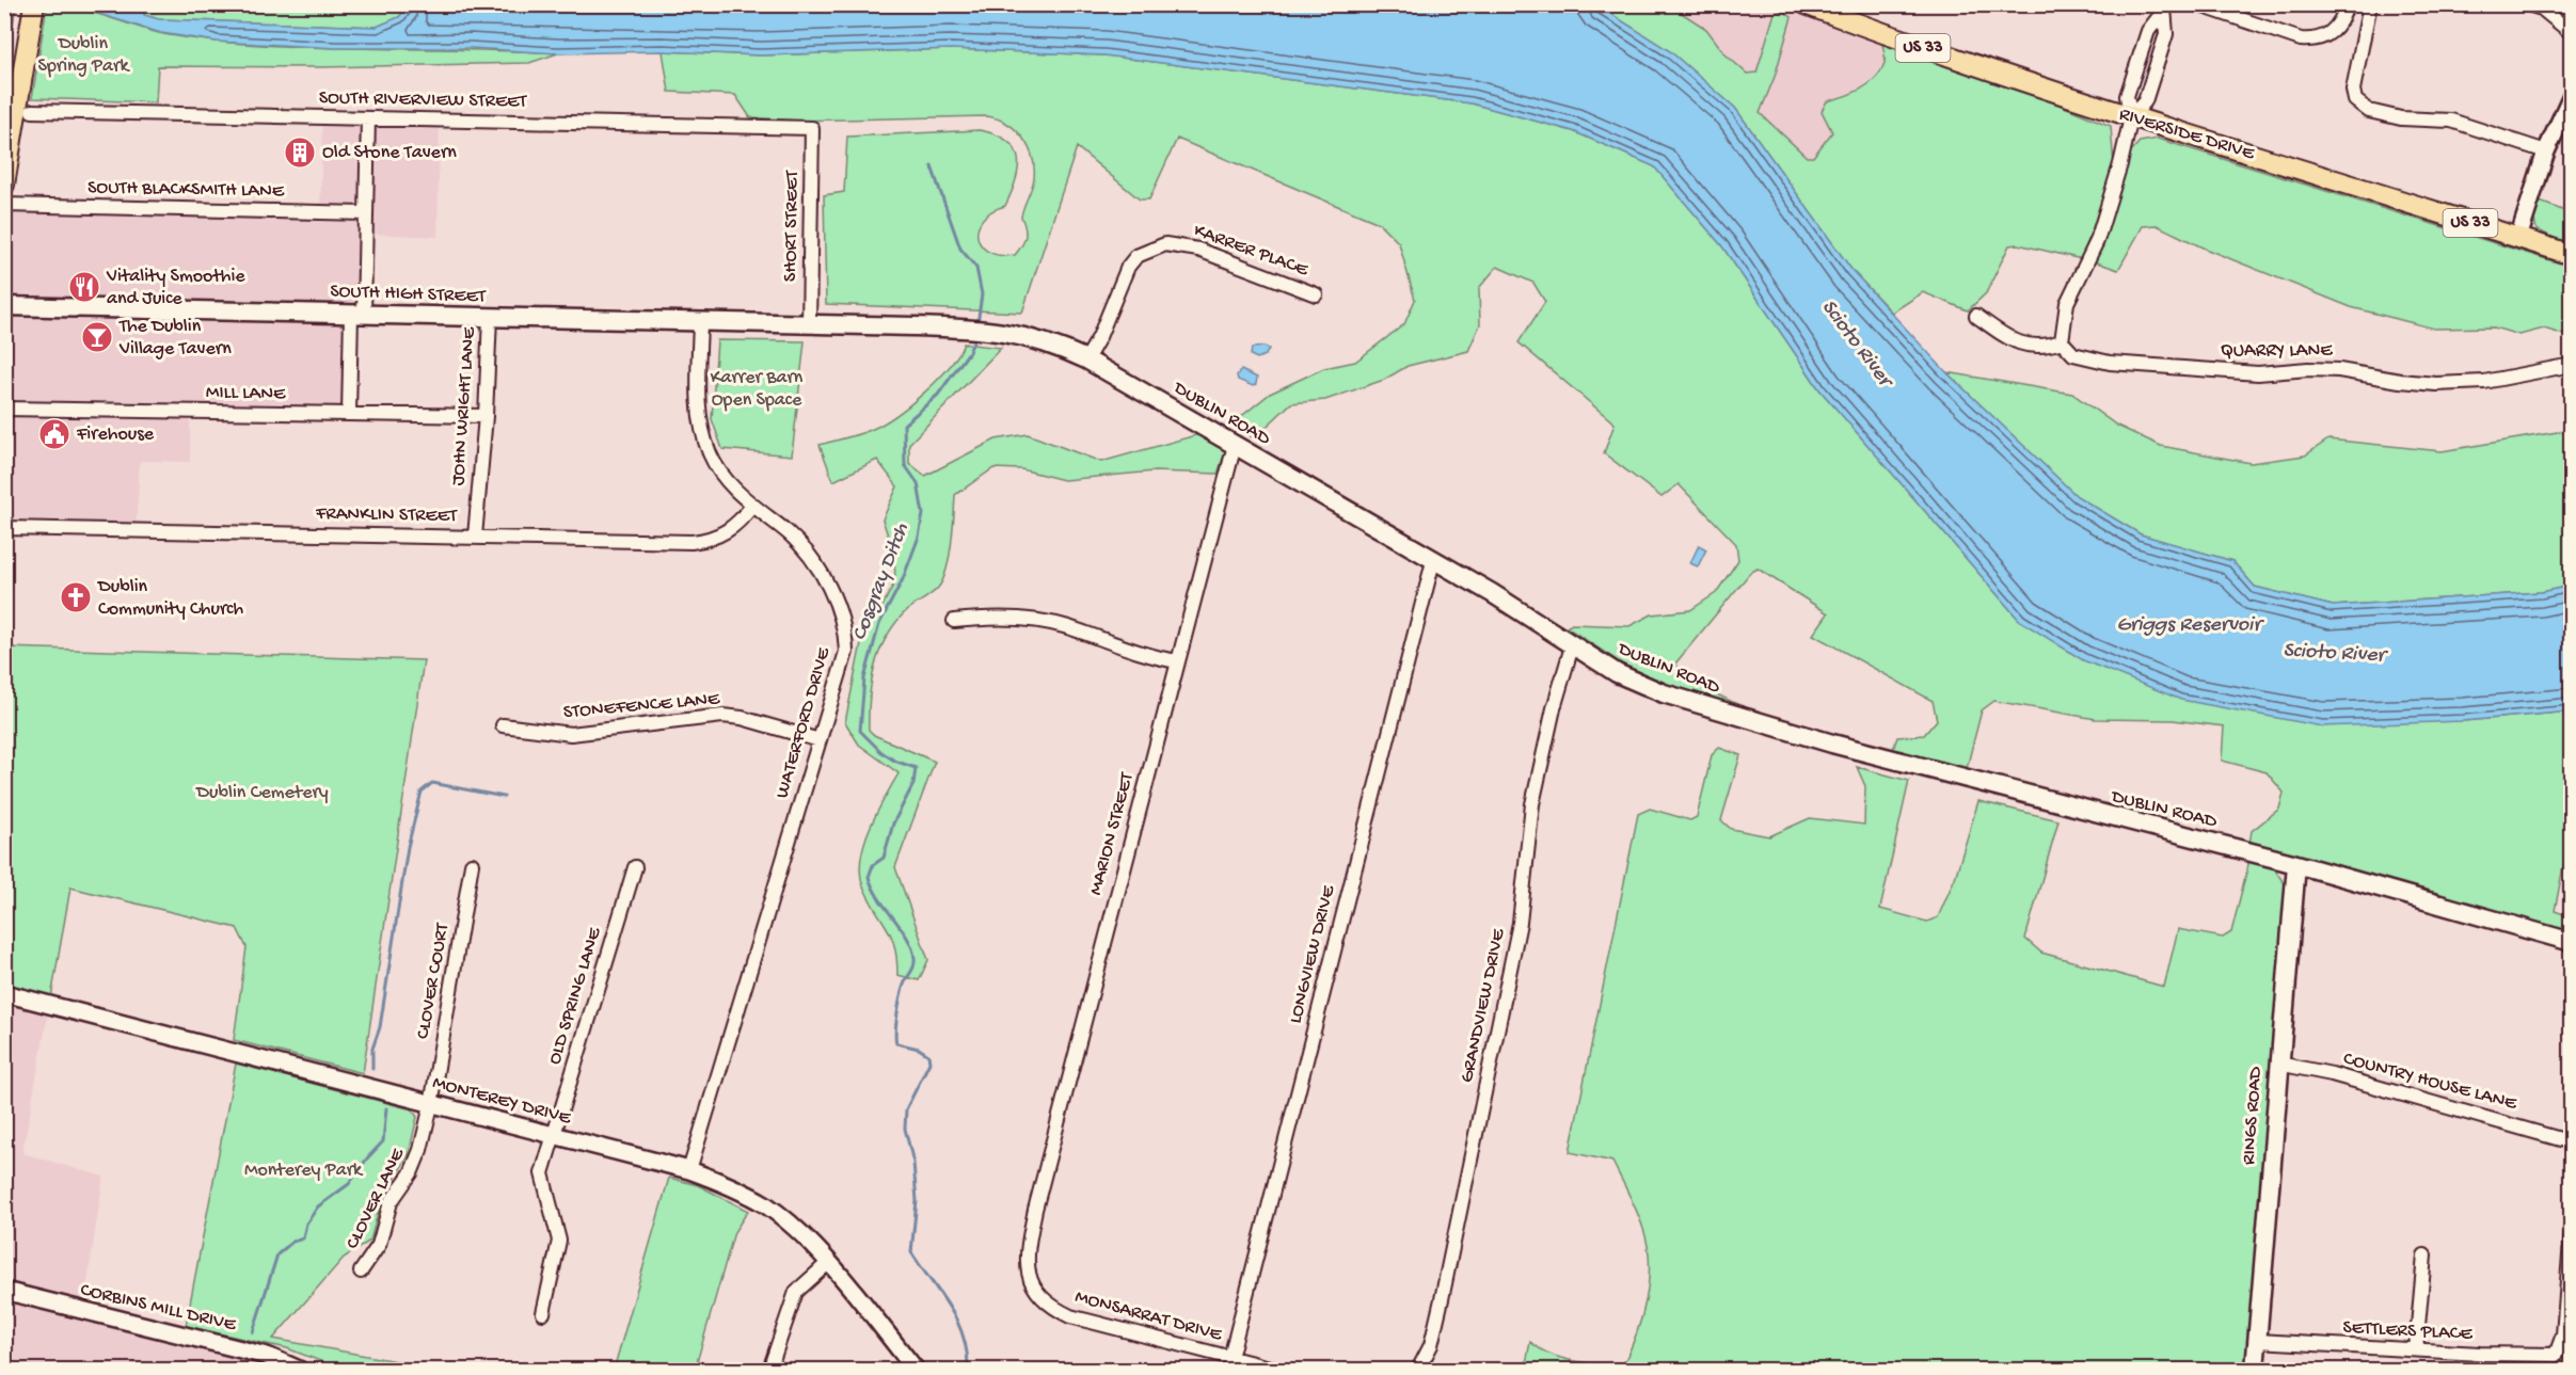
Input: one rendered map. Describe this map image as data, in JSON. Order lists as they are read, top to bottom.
{
  "streets": {
    "main road": [
      "US 33",
      "RIVERSIDE DRIVE",
      "SOUTH HIGH STREET",
      "DUBLIN ROAD",
      "RINGS ROAD"
    ],
    "street": [
      "SOUTH RIVERVIEW STREET",
      "SOUTH BLACKSMITH LANE",
      "SHORT STREET",
      "KARRER PLACE",
      "QUARRY LANE",
      "MILL LANE",
      "JOHN WRIGHT LANE",
      "FRANKLIN STREET",
      "STONEFENCE LANE",
      "WATERFORD DRIVE",
      "MARION STREET",
      "LONGVIEW DRIVE",
      "CLOVER COURT",
      "OLD SPRING LANE",
      "GRANDVIEW DRIVE",
      "COUNTRY HOUSE LANE",
      "MONTEREY DRIVE",
      "CLOVER LANE",
      "CORBINS MILL DRIVE",
      "MONSARRAT DRIVE",
      "SETTLERS PLACE"
    ]
  },
  "crossings": [
    ["SOUTH RIVERVIEW STREET", "SHORT STREET"],
    ["SHORT STREET", "SOUTH HIGH STREET"],
    ["SHORT STREET", "DUBLIN ROAD"],
    ["KARRER PLACE", "DUBLIN ROAD"],
    ["SOUTH HIGH STREET", "JOHN WRIGHT LANE"],
    ["SOUTH HIGH STREET", "DUBLIN ROAD"],
    ["SOUTH HIGH STREET", "WATERFORD DRIVE"],
    ["MILL LANE", "JOHN WRIGHT LANE"],
    ["JOHN WRIGHT LANE", "FRANKLIN STREET"],
    ["DUBLIN ROAD", "MARION STREET"],
    ["DUBLIN ROAD", "LONGVIEW DRIVE"],
    ["DUBLIN ROAD", "GRANDVIEW DRIVE"],
    ["DUBLIN ROAD", "RINGS ROAD"],
    ["FRANKLIN STREET", "WATERFORD DRIVE"],
    ["STONEFENCE LANE", "WATERFORD DRIVE"],
    ["WATERFORD DRIVE", "MONTEREY DRIVE"],
    ["MARION STREET", "MONSARRAT DRIVE"],
    ["LONGVIEW DRIVE", "MONSARRAT DRIVE"],
    ["CLOVER COURT", "MONTEREY DRIVE"],
    ["CLOVER COURT", "CLOVER LANE"],
    ["OLD SPRING LANE", "MONTEREY DRIVE"],
    ["COUNTRY HOUSE LANE", "RINGS ROAD"],
    ["MONTEREY DRIVE", "CLOVER LANE"],
    ["RINGS ROAD", "SETTLERS PLACE"]
  ],
  "water": ["Scioto River", "Cosgray Ditch", "Griggs Reservoir"],
  "parks": [
    "Dublin Spring Park",
    "Karrer Barn Open Space",
    "Dublin Cemetery",
    "Monterey Park"
  ],
  "places": {
    "building": ["Old Stone Tavern"],
    "restaurant": ["Vitality Smoothie and Juice"],
    "bar": ["The Dublin Village Tavern"],
    "public building": ["Firehouse"],
    "church": ["Dublin Community Church"]
  }
}
